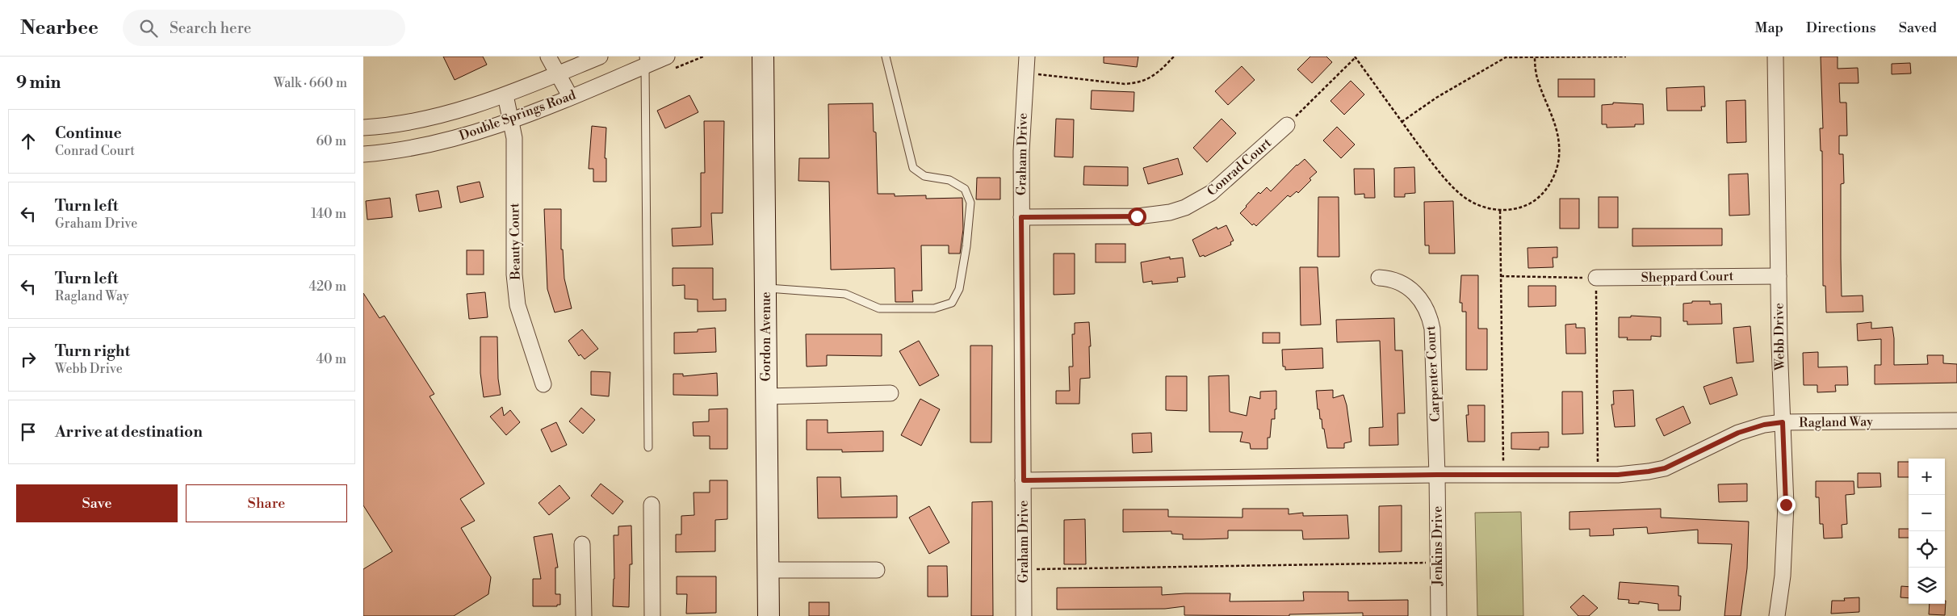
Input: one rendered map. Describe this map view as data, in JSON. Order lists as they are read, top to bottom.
{
  "streets": {
    "main road": ["Gordon Avenue"],
    "street": [
      "Double Springs Road",
      "Graham Drive",
      "Conrad Court",
      "Beauty Court",
      "Sheppard Court",
      "Webb Drive",
      "Carpenter Court",
      "Ragland Way",
      "Jenkins Drive"
    ]
  },
  "crossings": [
    ["Double Springs Road", "Beauty Court"],
    ["Graham Drive", "Conrad Court"],
    ["Graham Drive", "Ragland Way"],
    ["Sheppard Court", "Webb Drive"],
    ["Webb Drive", "Ragland Way"],
    ["Carpenter Court", "Ragland Way"],
    ["Carpenter Court", "Jenkins Drive"],
    ["Ragland Way", "Jenkins Drive"]
  ],
  "page": {
    "header": "Nearbee",
    "search": "Search here",
    "nav": ["Map", "Directions", "Saved"],
    "heading": ["9 min", "Walk · 660 m"],
    "list": [
      ["Continue", "Conrad Court", "60 m"],
      ["Turn left", "Graham Drive", "140 m"],
      ["Turn left", "Ragland Way", "420 m"],
      ["Turn right", "Webb Drive", "40 m"],
      "Arrive at destination"
    ],
    "map_buttons": ["+", "−"],
    "buttons": ["Save", "Share"]
  }
}
